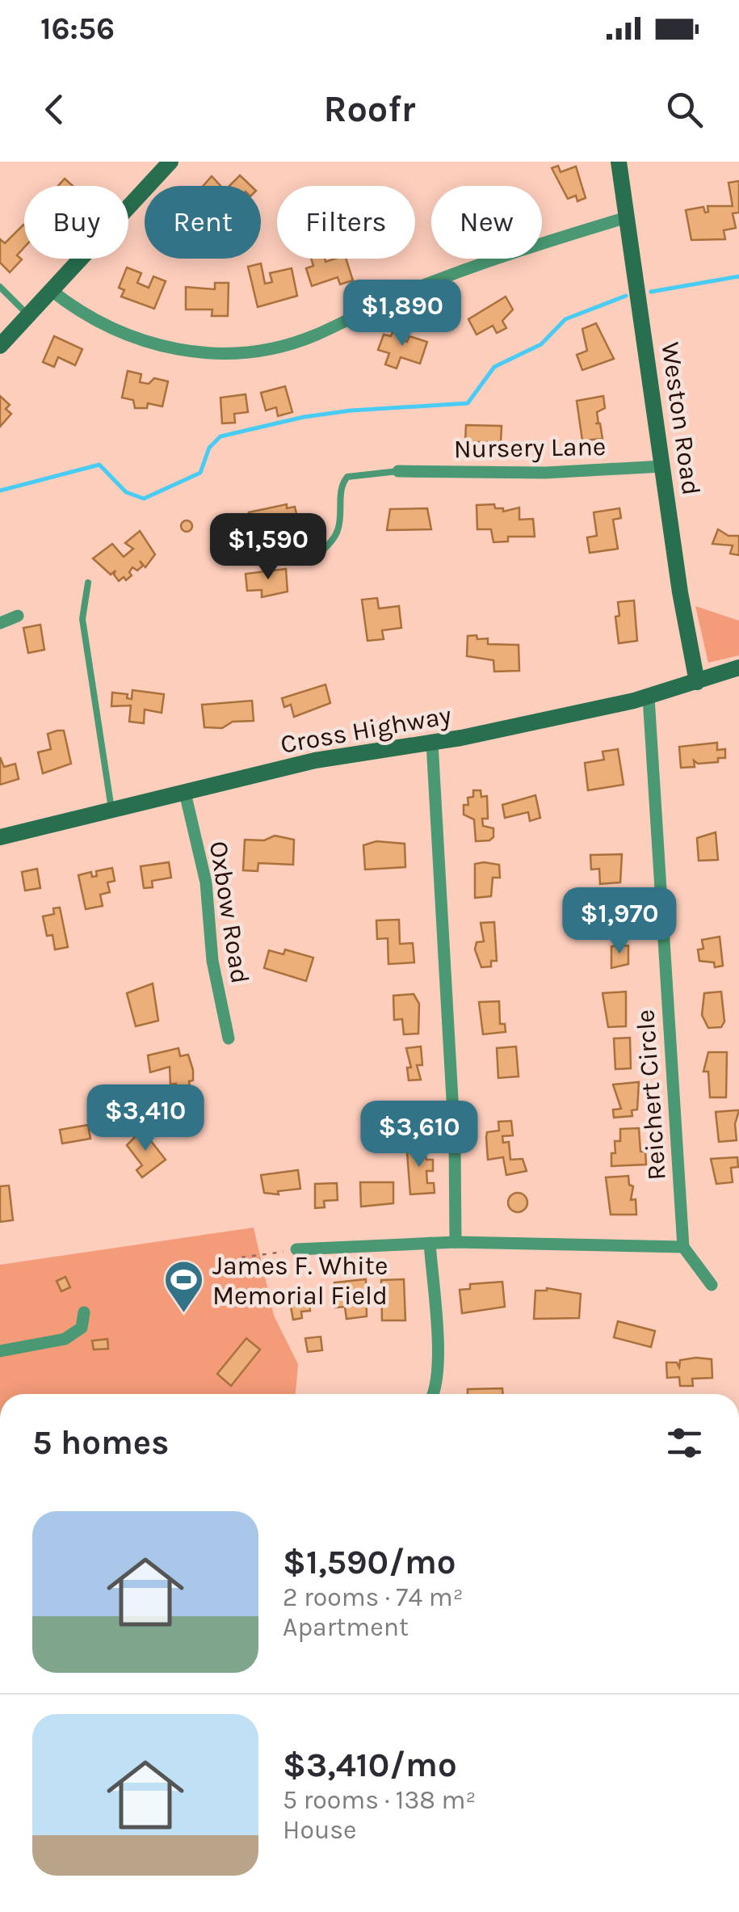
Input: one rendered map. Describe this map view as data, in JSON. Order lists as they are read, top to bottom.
{
  "streets": {
    "main road": ["Weston Road", "Cross Highway"],
    "street": ["Nursery Lane", "Oxbow Road", "Reichert Circle"]
  },
  "crossings": [
    ["Weston Road", "Nursery Lane"],
    ["Weston Road", "Cross Highway"],
    ["Cross Highway", "Oxbow Road"],
    ["Cross Highway", "Reichert Circle"]
  ],
  "places": {
    "sports": ["James F. White Memorial Field"]
  },
  "page": {
    "status": "16:56",
    "header": "Roofr",
    "chip": [
      "Buy",
      "Rent",
      "Filters",
      "New"
    ],
    "price": [
      "$1,890",
      "$1,590",
      "$1,970",
      "$3,410",
      "$3,610"
    ],
    "heading": "5 homes",
    "list": [
      {
        "name": "$1,590/mo",
        "note": "2 rooms · 74 m² · Apartment"
      },
      {
        "name": "$3,410/mo",
        "note": "5 rooms · 138 m² · House"
      }
    ]
  }
}
